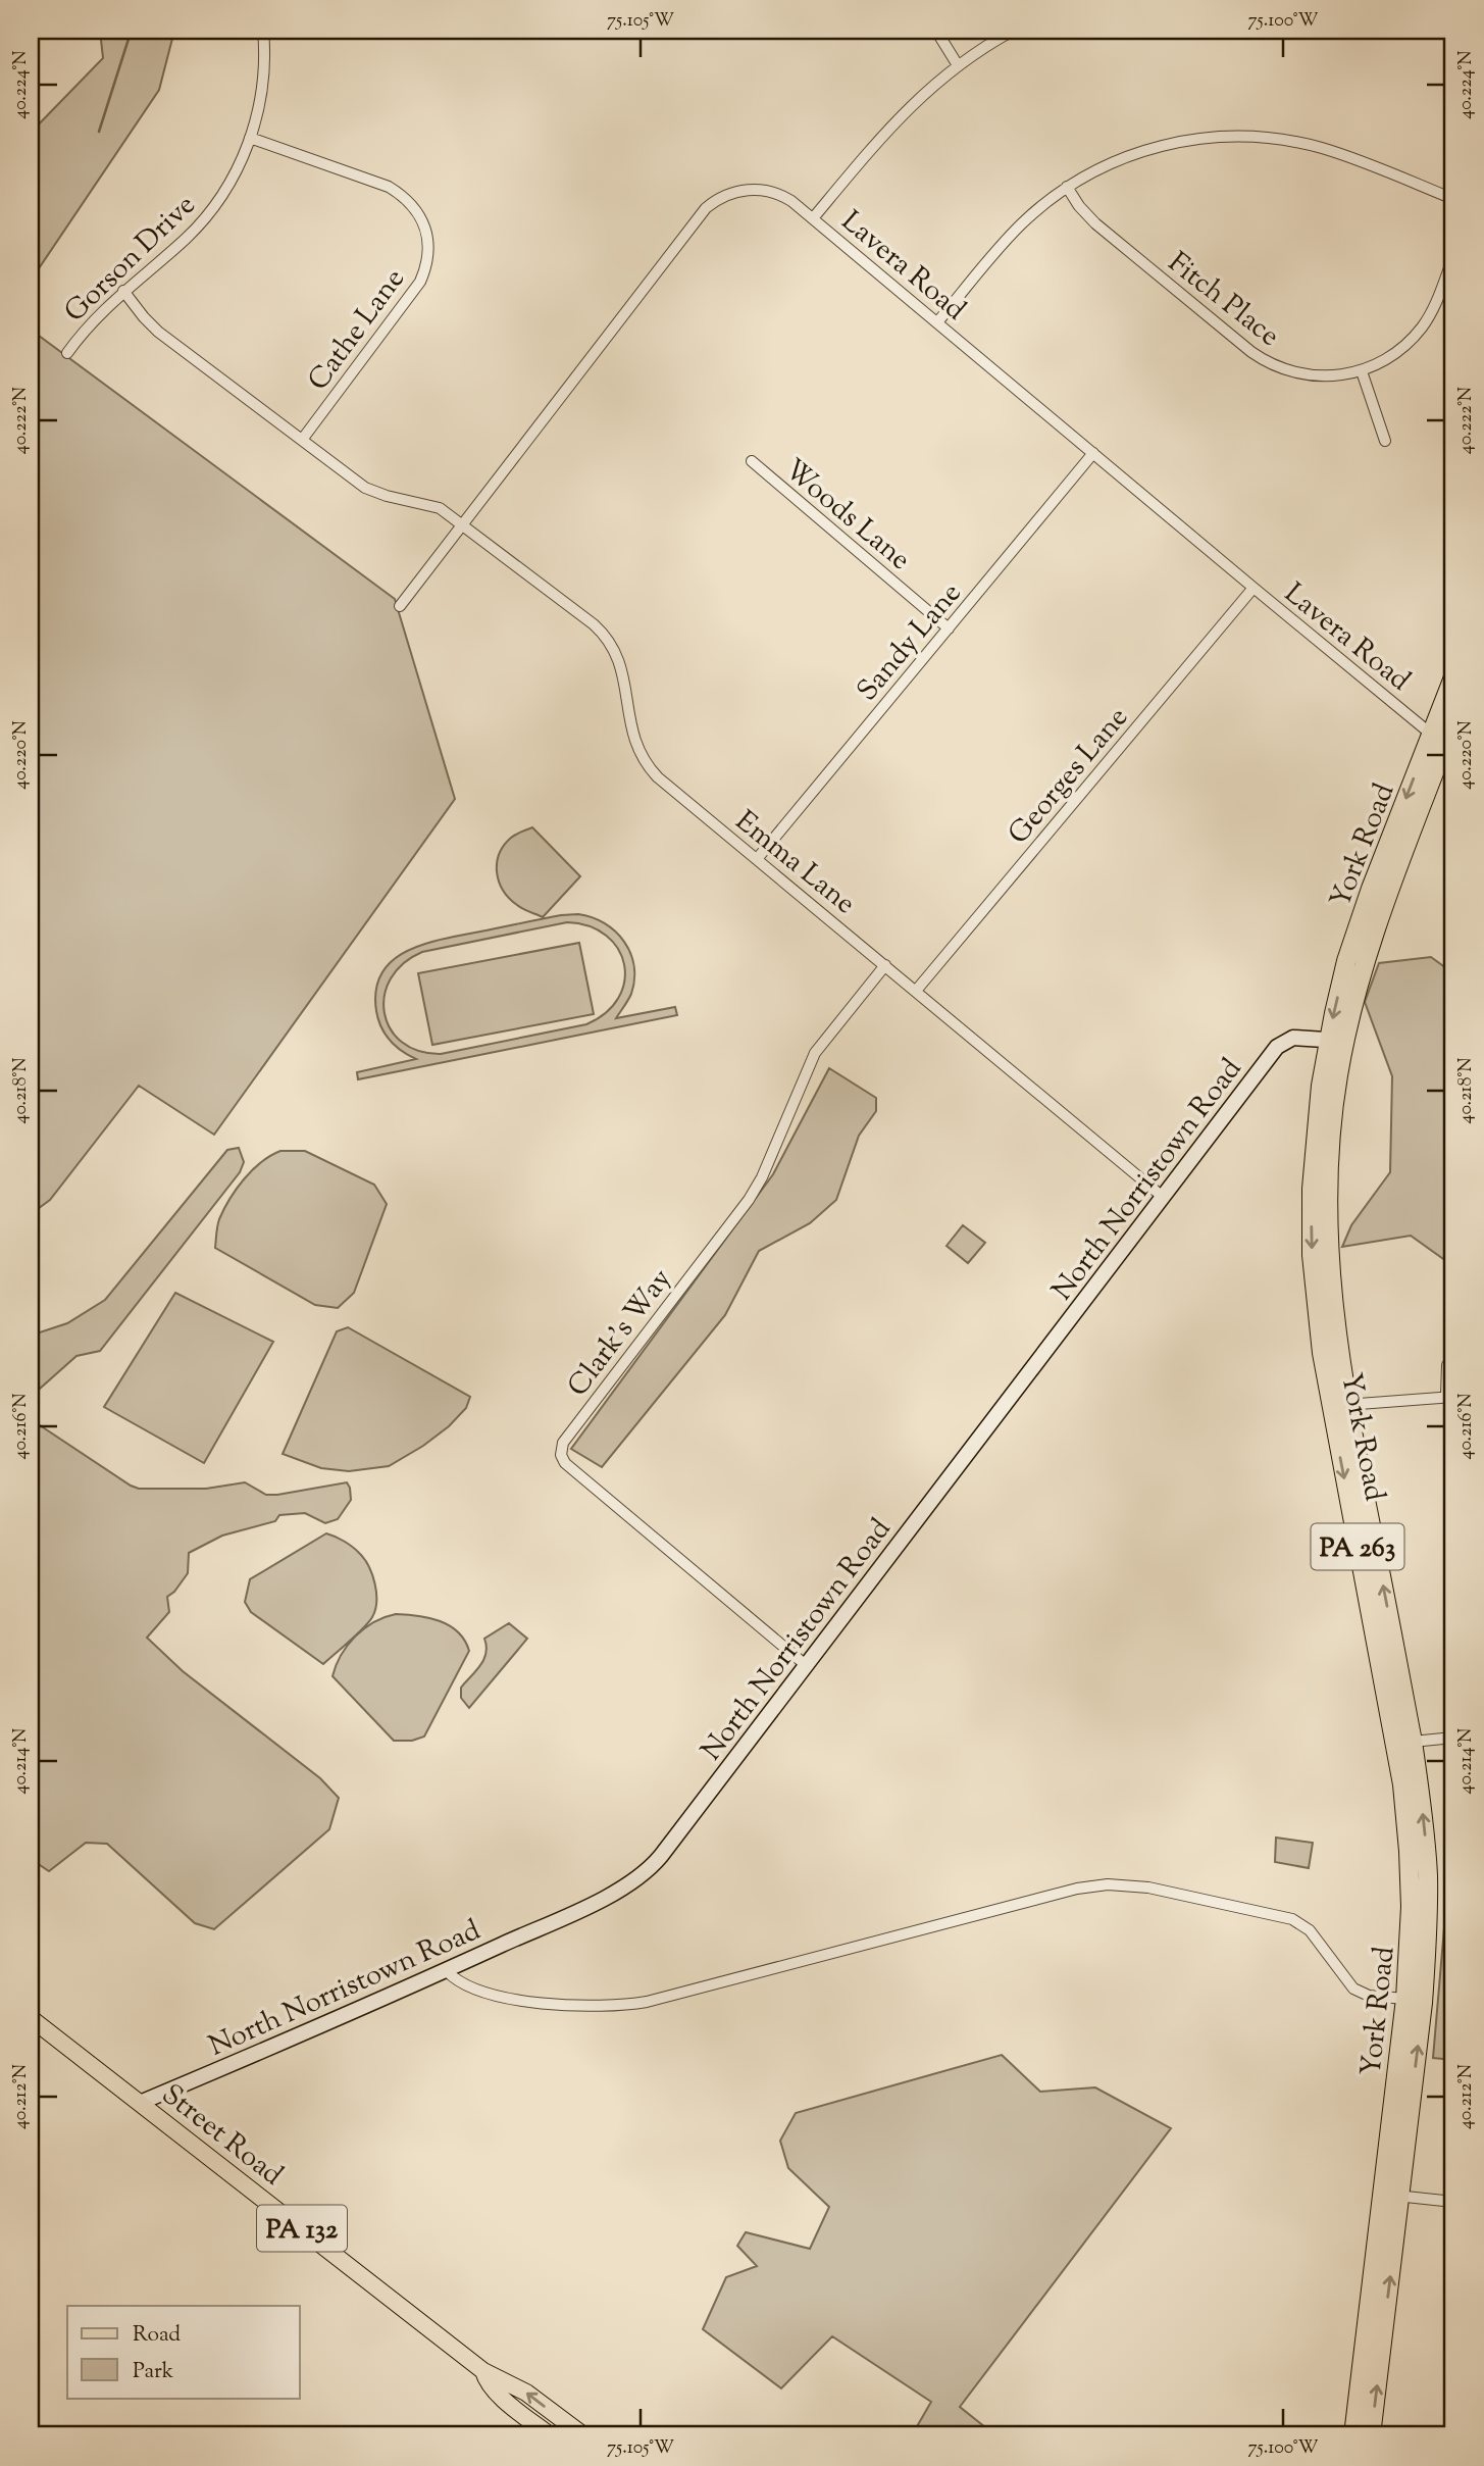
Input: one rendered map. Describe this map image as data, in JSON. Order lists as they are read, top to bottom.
{
  "streets": {
    "highway": ["York Road", "PA 263"],
    "main road": ["Street Road", "PA 132"],
    "street": [
      "Gorson Drive",
      "Lavera Road",
      "Fitch Place",
      "Cathe Lane",
      "Woods Lane",
      "Sandy Lane",
      "Georges Lane",
      "Emma Lane",
      "North Norristown Road",
      "Clark's Way"
    ]
  },
  "crossings": [
    ["Gorson Drive", "Cathe Lane"],
    ["Gorson Drive", "Emma Lane"],
    ["Lavera Road", "Sandy Lane"],
    ["Lavera Road", "Georges Lane"],
    ["Lavera Road", "York Road"],
    ["Lavera Road", "Emma Lane"],
    ["Cathe Lane", "Emma Lane"],
    ["Woods Lane", "Sandy Lane"],
    ["Sandy Lane", "Emma Lane"],
    ["Georges Lane", "Emma Lane"],
    ["York Road", "North Norristown Road"],
    ["Emma Lane", "North Norristown Road"],
    ["Emma Lane", "Clark's Way"],
    ["North Norristown Road", "Clark's Way"],
    ["North Norristown Road", "Street Road"]
  ],
  "legend": ["Road", "Park"],
  "coordinates": [
    "75.105°W",
    "75.100°W",
    "40.224°N",
    "40.222°N",
    "40.220°N",
    "40.218°N",
    "40.216°N",
    "40.214°N",
    "40.212°N"
  ]
}
